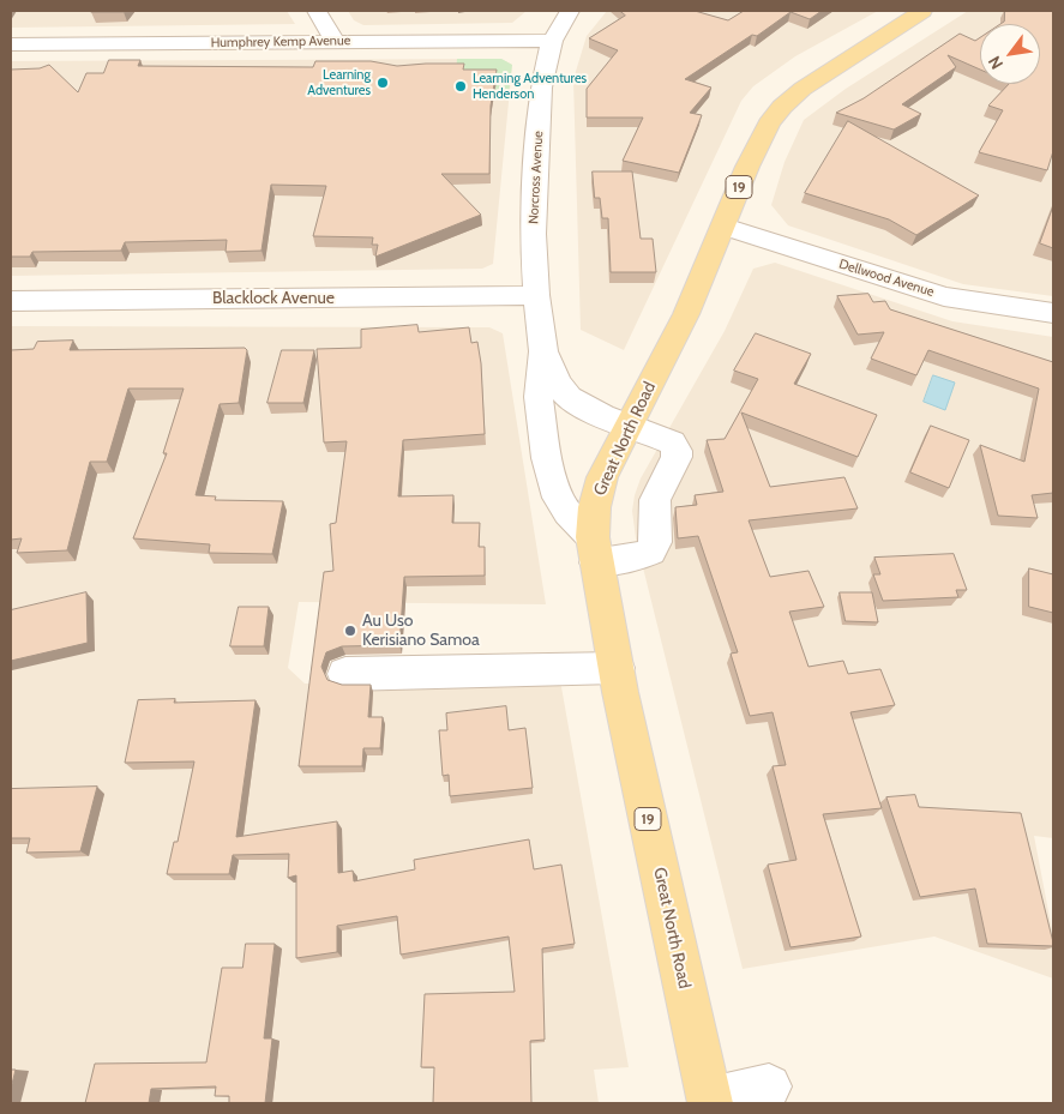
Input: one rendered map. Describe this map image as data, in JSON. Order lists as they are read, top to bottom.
{
  "streets": {
    "main road": ["19", "Great North Road"],
    "street": [
      "Humphrey Kemp Avenue",
      "Norcross Avenue",
      "Dellwood Avenue",
      "Blacklock Avenue"
    ]
  },
  "crossings": [
    ["Humphrey Kemp Avenue", "Norcross Avenue"],
    ["Norcross Avenue", "Blacklock Avenue"],
    ["Norcross Avenue", "Great North Road"],
    ["Dellwood Avenue", "Great North Road"]
  ],
  "places": ["Learning Adventures", "Learning Adventures Henderson", "Au Uso Kerisiano Samoa"],
  "north": "bottom left"
}
